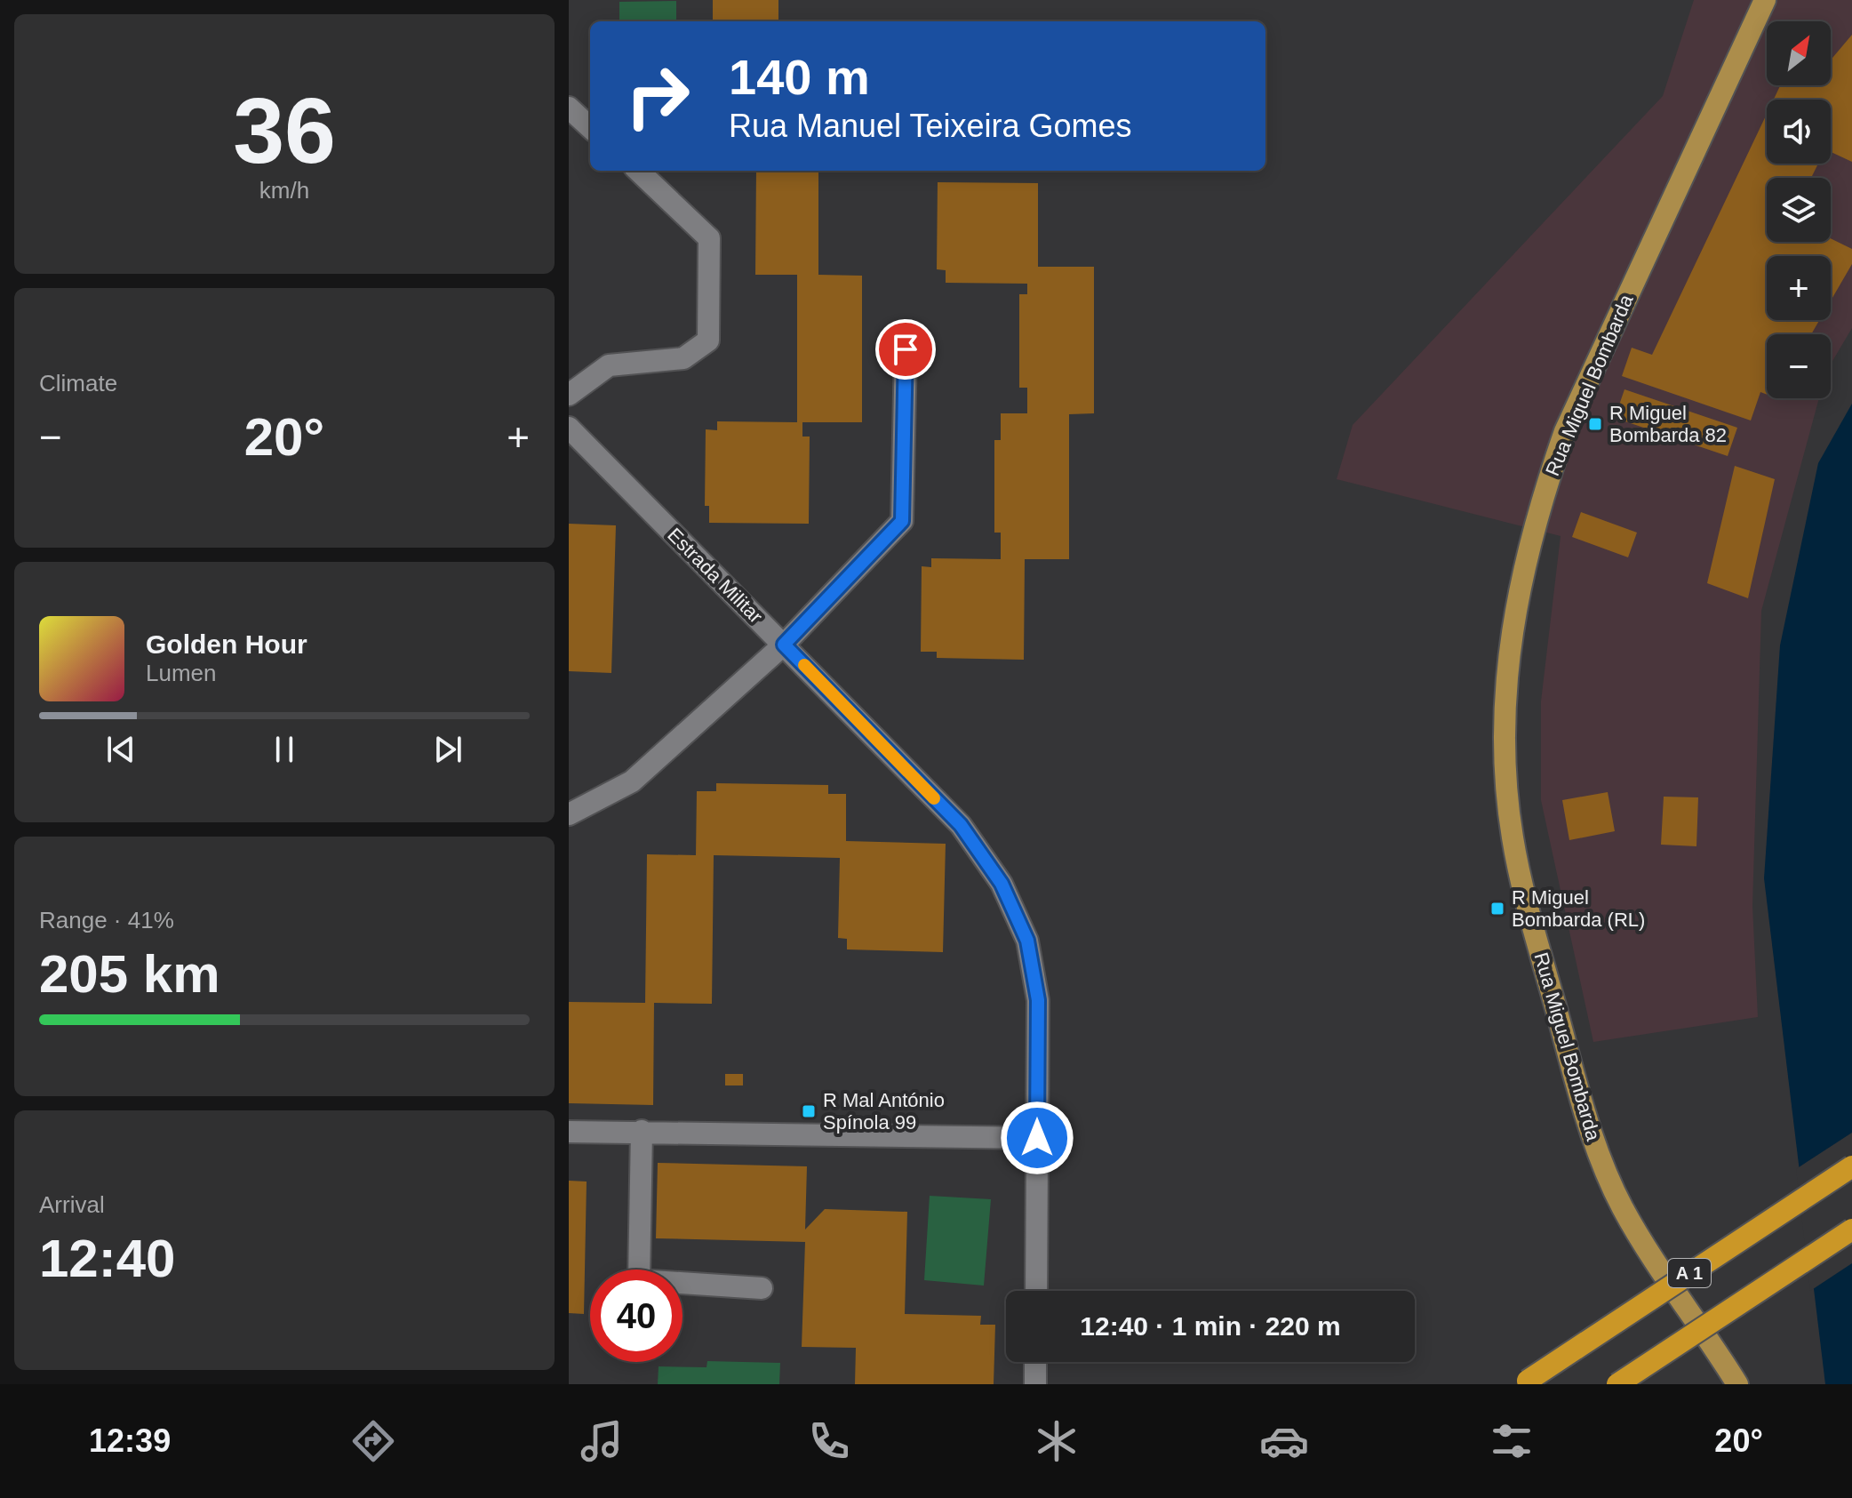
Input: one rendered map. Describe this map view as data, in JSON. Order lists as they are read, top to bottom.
{
  "streets": {
    "highway": ["A 1"],
    "main road": ["Rua Miguel Bombarda"],
    "street": ["Estrada Militar"]
  },
  "places": {
    "transit": ["R Miguel Bombarda 82", "R Miguel Bombarda (RL)", "R Mal António Spínola 99"]
  },
  "north": "top right",
  "page": {
    "tile": [
      ["36", "km/h"],
      "Climate",
      ["Range · 41%", "205 km"],
      ["Arrival", "12:40"]
    ],
    "map_buttons": ["+", "−"],
    "turn": ["140 m", "Rua Manuel Teixeira Gomes"],
    "heat": ["−", "20°", "+"],
    "song": ["Golden Hour", "Lumen"],
    "limit": "40",
    "trip": "12:40 · 1 min · 220 m",
    "tabs": ["12:39", "20°"]
  }
}
